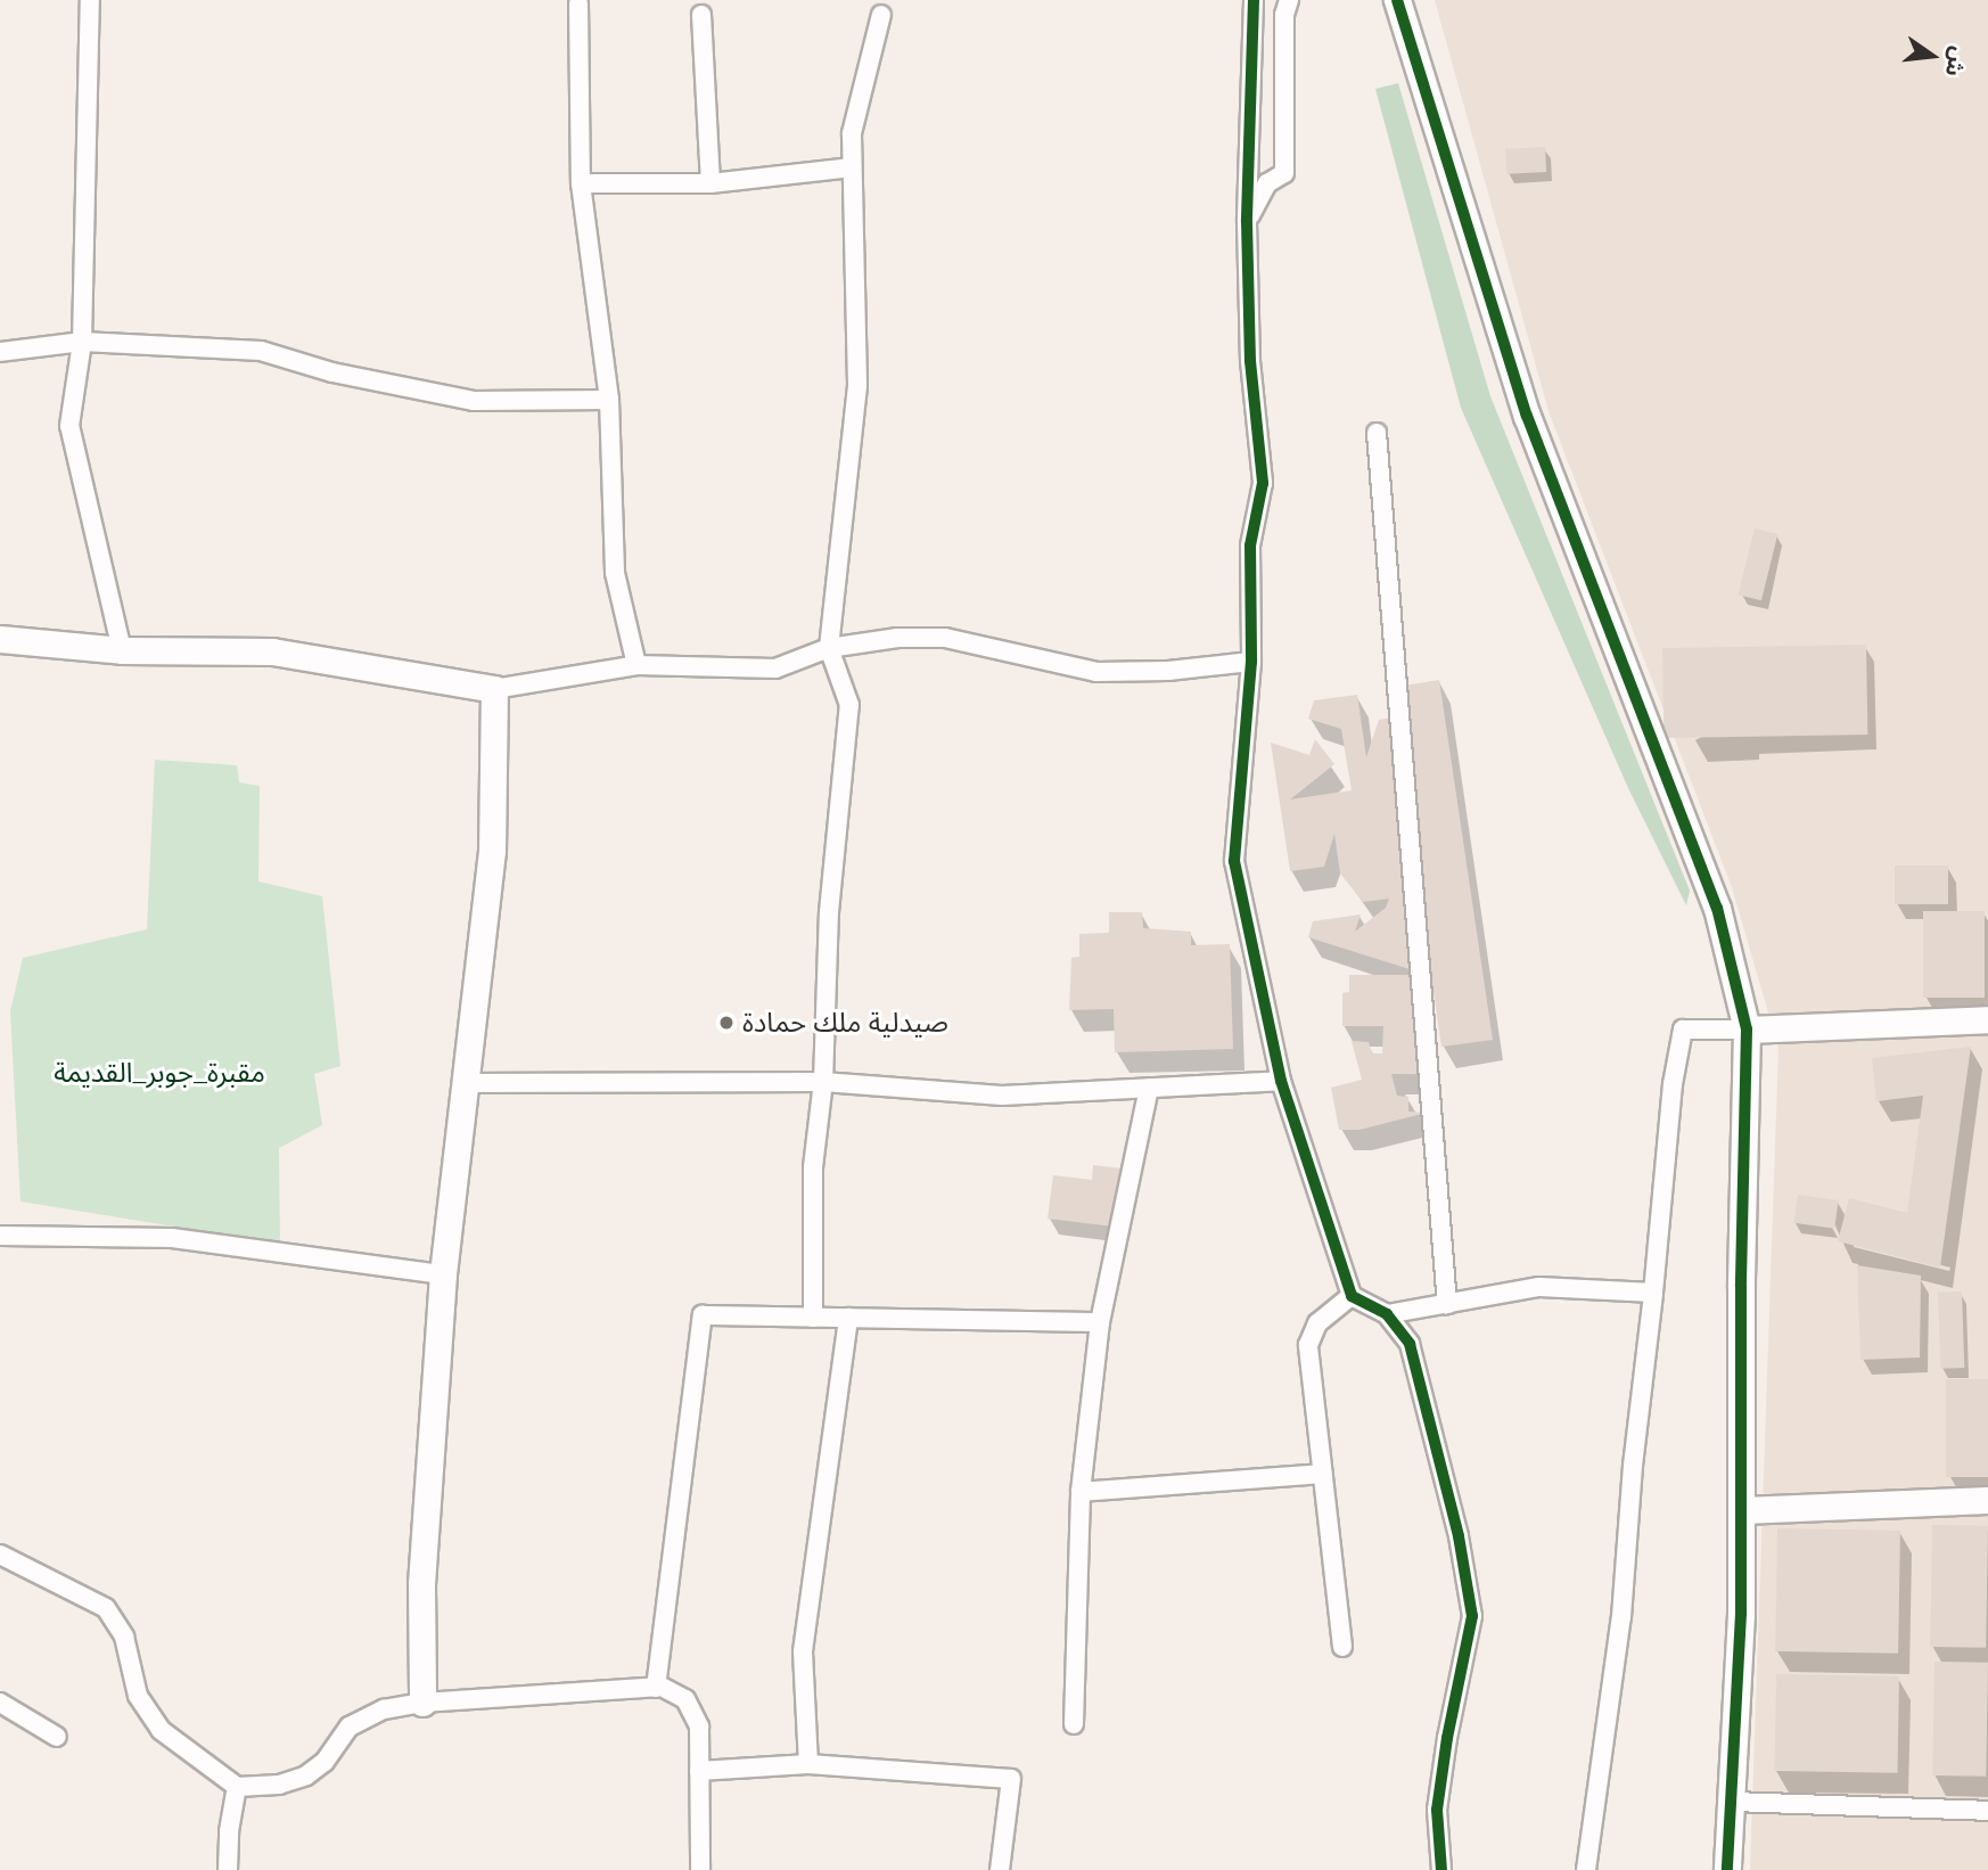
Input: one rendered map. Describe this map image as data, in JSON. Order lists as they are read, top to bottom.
{
  "parks": ["مقبرة_جوبر_القديمة"],
  "places": ["صيدلية ملك حمادة"],
  "north": "right"
}
